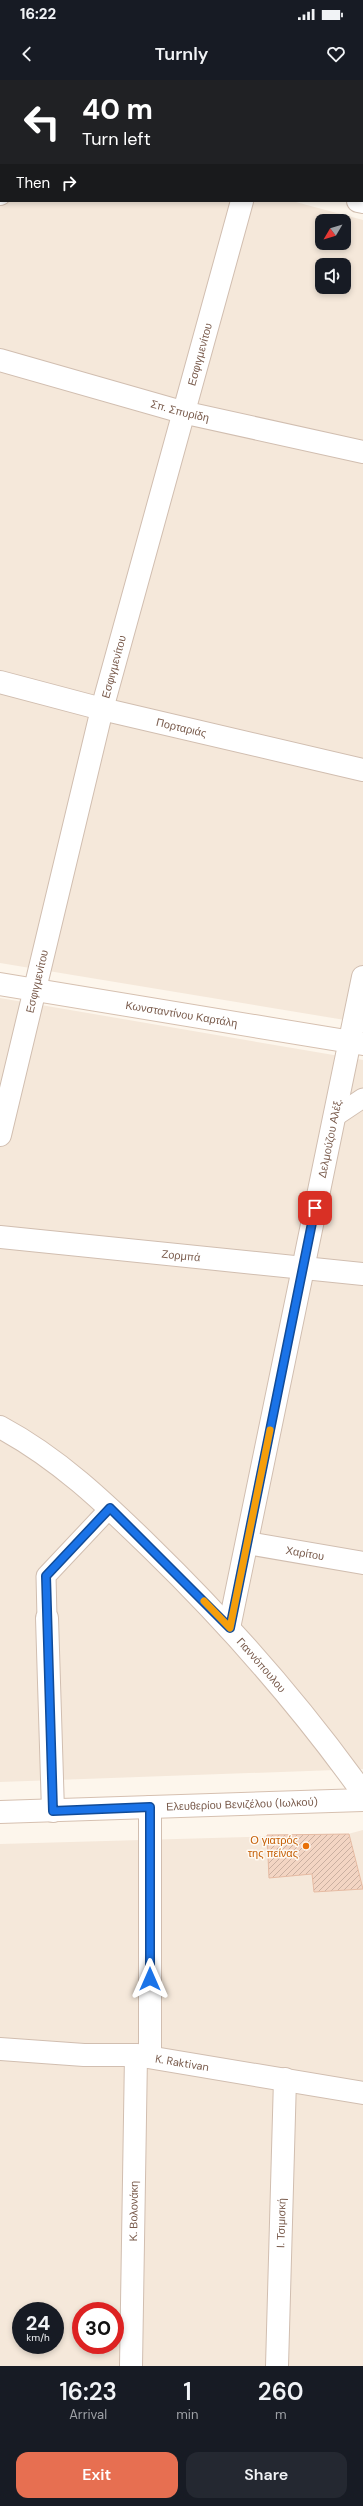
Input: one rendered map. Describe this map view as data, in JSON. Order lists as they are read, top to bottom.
{
  "streets": {
    "street": [
      "Εσφιγμενίτου",
      "Σπ. Σπυρίδη",
      "Πορταριάς",
      "Κωνσταντίνου Καρτάλη",
      "Δελμούζου Αλέξ.",
      "Ζορμπά",
      "Χαρίτου",
      "Γιαννόπουλου",
      "Ελευθερίου Βενιζέλου (Ιωλκού)",
      "K. Raktivan",
      "Κ. Βολονάκη",
      "Ι. Τσιμισκή"
    ]
  },
  "crossings": [
    ["Εσφιγμενίτου", "Σπ. Σπυρίδη"],
    ["Εσφιγμενίτου", "Πορταριάς"],
    ["Εσφιγμενίτου", "Κωνσταντίνου Καρτάλη"],
    ["Κωνσταντίνου Καρτάλη", "Δελμούζου Αλέξ."],
    ["Δελμούζου Αλέξ.", "Ζορμπά"],
    ["Δελμούζου Αλέξ.", "Χαρίτου"],
    ["Δελμούζου Αλέξ.", "Γιαννόπουλου"],
    ["Ελευθερίου Βενιζέλου (Ιωλκού)", "Κ. Βολονάκη"],
    ["K. Raktivan", "Κ. Βολονάκη"],
    ["K. Raktivan", "Ι. Τσιμισκή"]
  ],
  "places": ["Ο γιατρός της πείνας"],
  "north": "bottom left",
  "page": {
    "status": "16:22",
    "header": "Turnly",
    "turn": ["40 m", "Turn left"],
    "then": "Then",
    "speed": "24 km/h",
    "limit": "30",
    "eta": [
      "16:23",
      "Arrival",
      "1",
      "min",
      "260",
      "m"
    ],
    "buttons": ["Exit", "Share"]
  }
}
